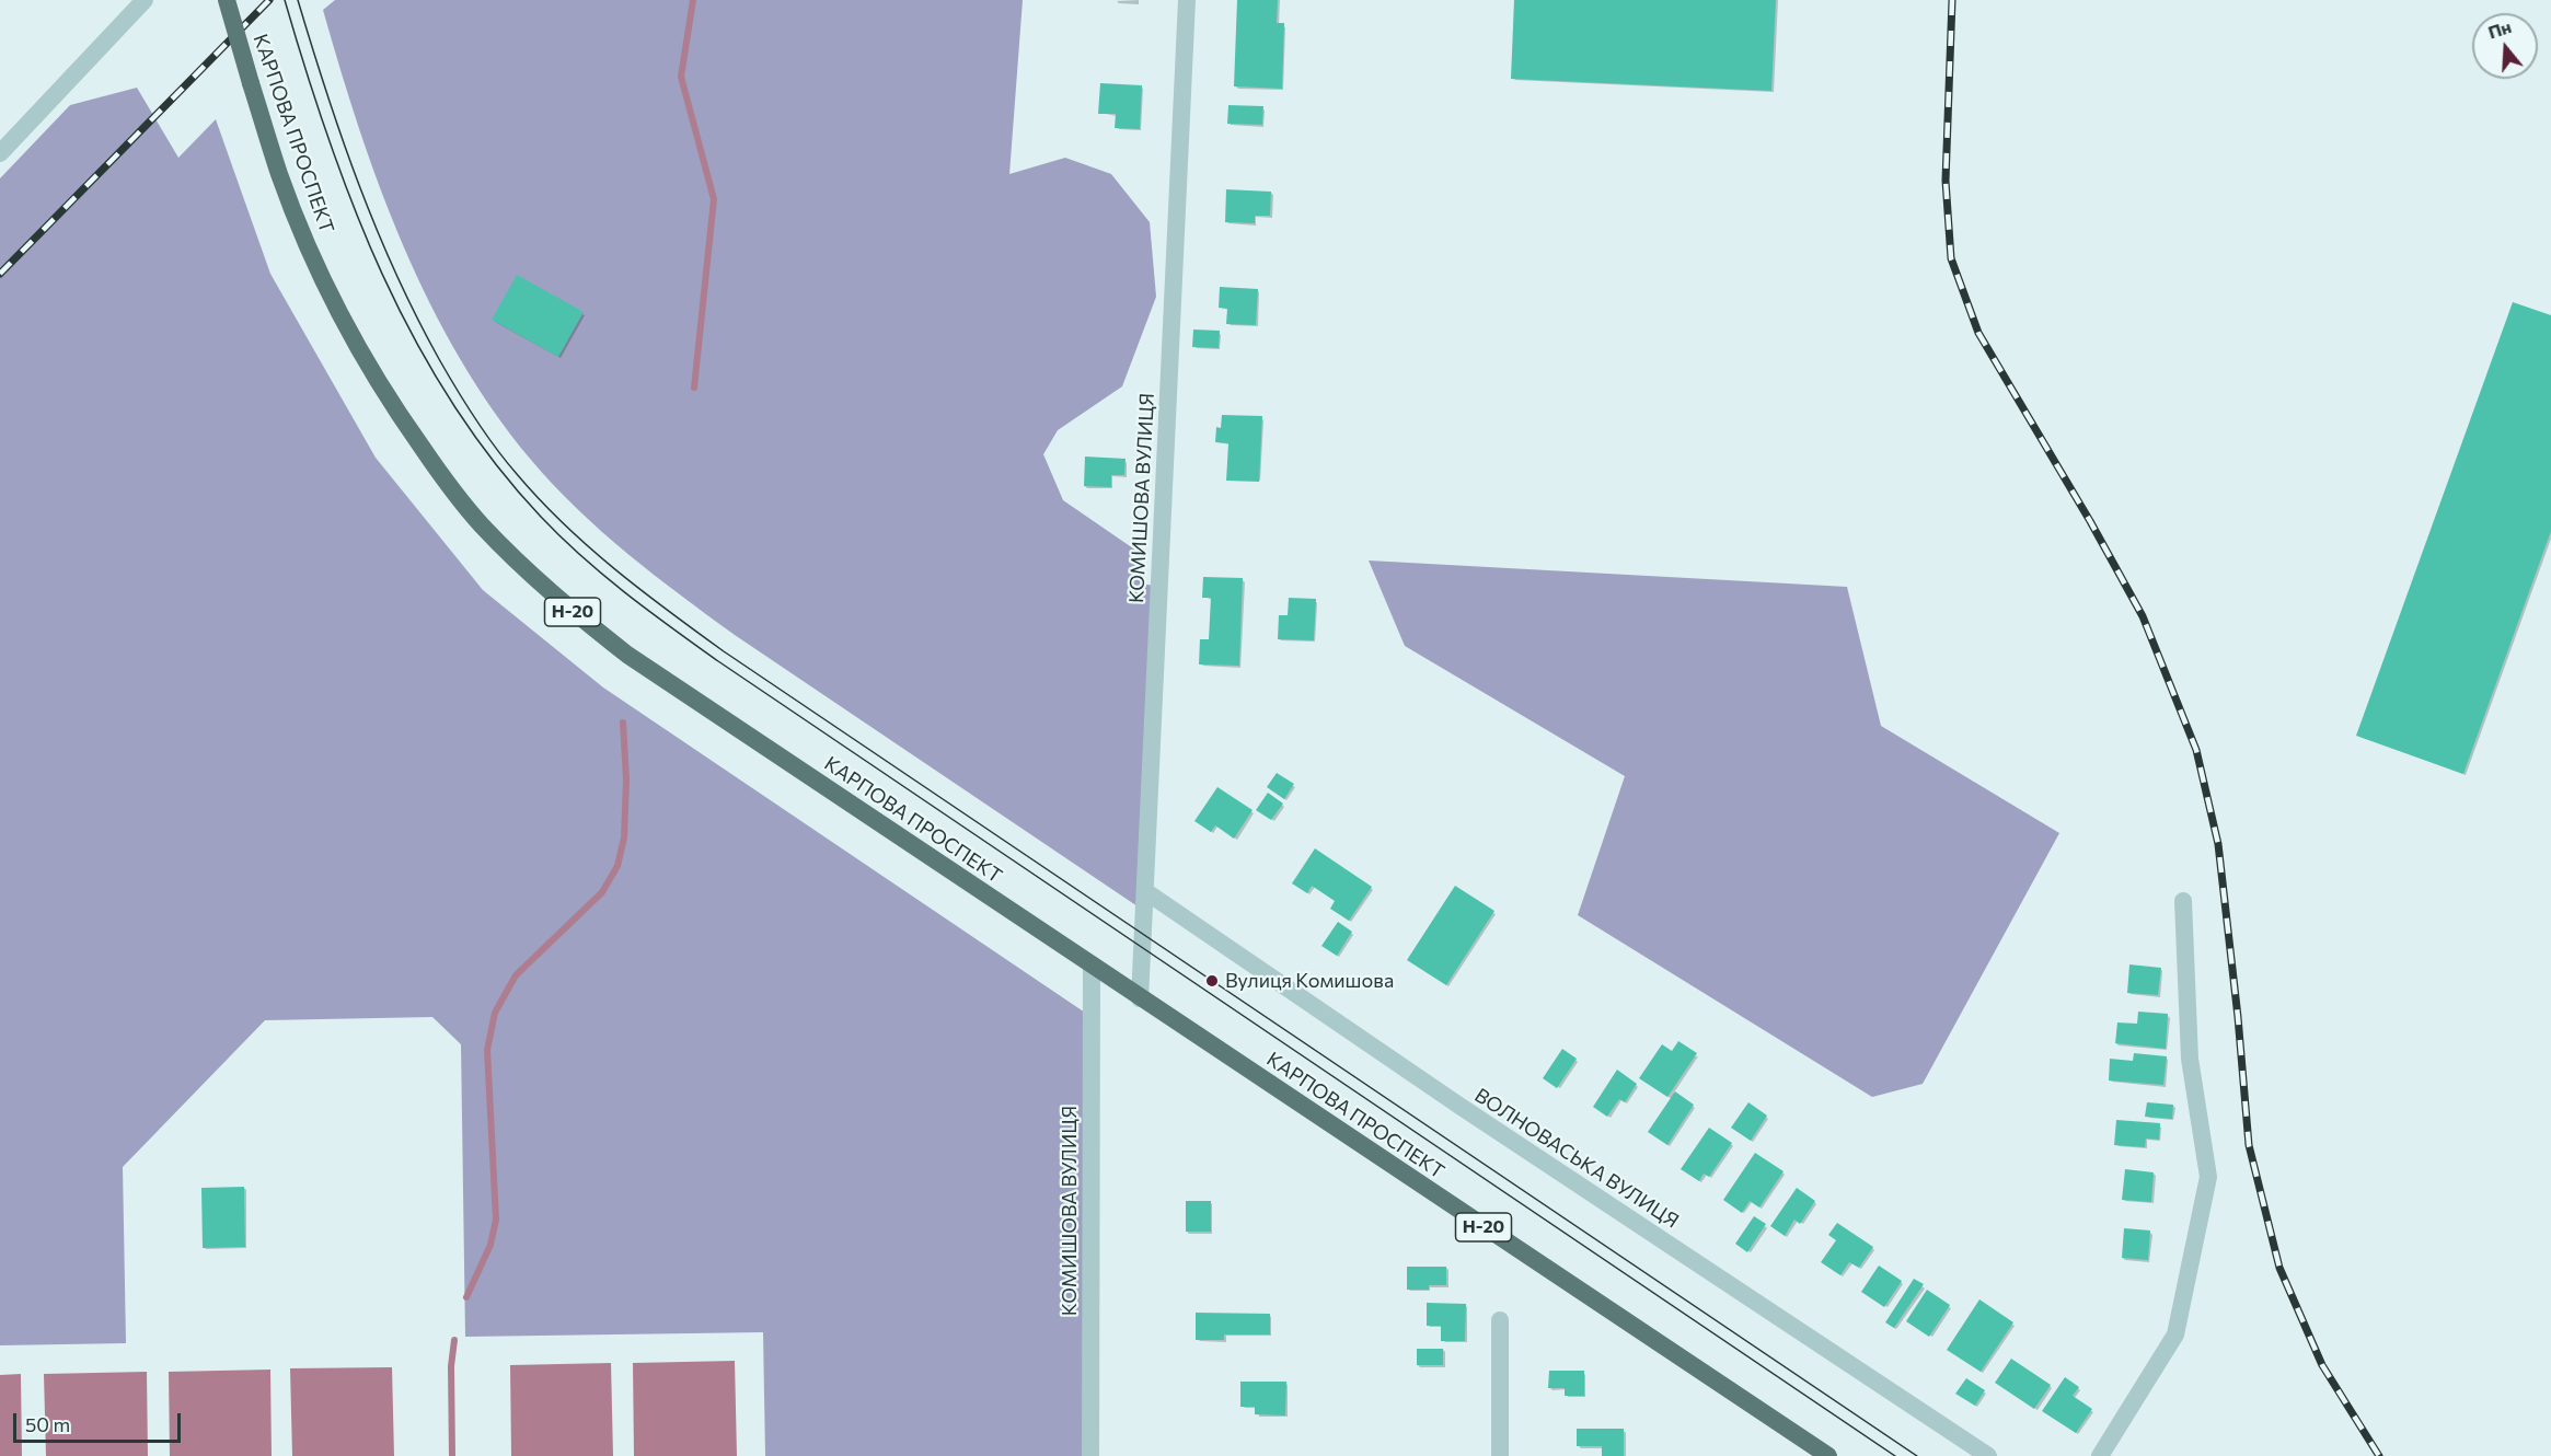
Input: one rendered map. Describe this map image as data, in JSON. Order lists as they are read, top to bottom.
{
  "streets": {
    "main road": ["КАРПОВА ПРОСПЕКТ", "Н-20"],
    "street": ["КОМИШОВА ВУЛИЦЯ", "ВОЛНОВАСЬКА ВУЛИЦЯ"]
  },
  "crossings": [
    ["КАРПОВА ПРОСПЕКТ", "КОМИШОВА ВУЛИЦЯ"],
    ["КОМИШОВА ВУЛИЦЯ", "ВОЛНОВАСЬКА ВУЛИЦЯ"]
  ],
  "places": ["Вулиця Комишова"],
  "scale_bar": "50 m",
  "north": "top"
}
